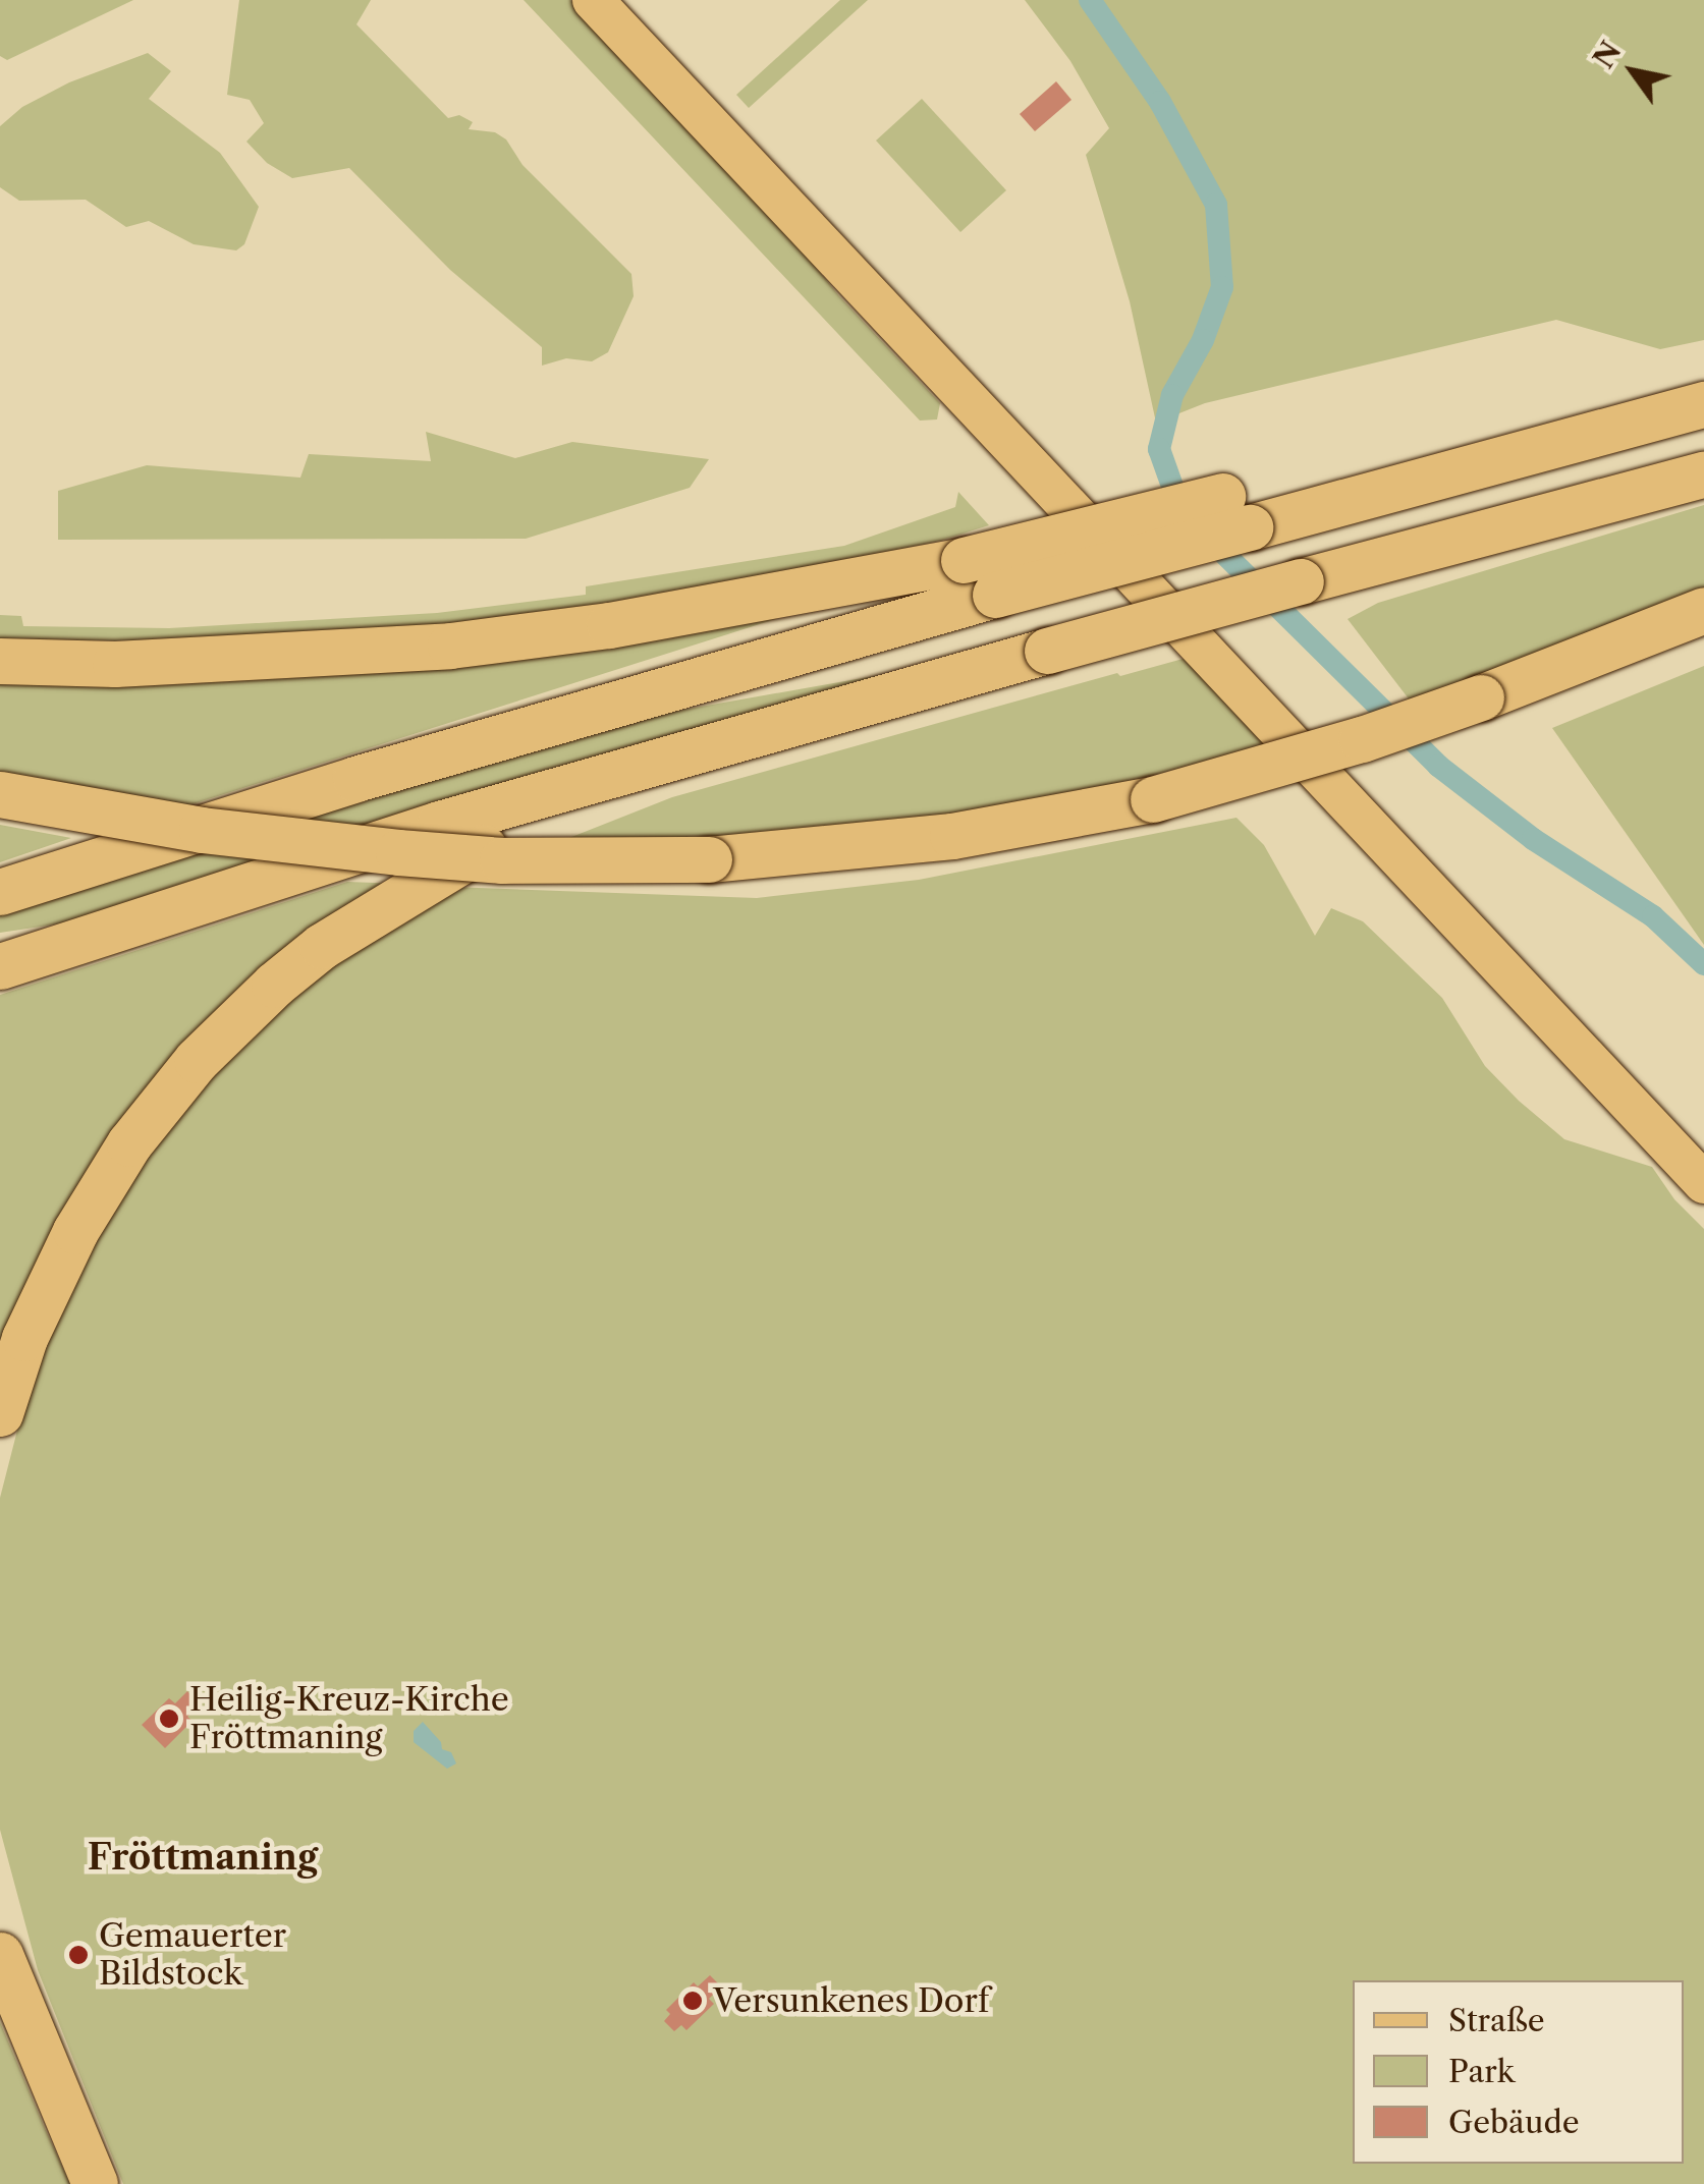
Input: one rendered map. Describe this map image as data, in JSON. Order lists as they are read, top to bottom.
{
  "districts": ["Fröttmaning"],
  "places": ["Heilig-Kreuz-Kirche Fröttmaning", "Gemauerter Bildstock", "Versunkenes Dorf"],
  "legend": ["Straße", "Park", "Gebäude"],
  "north": "top left"
}
